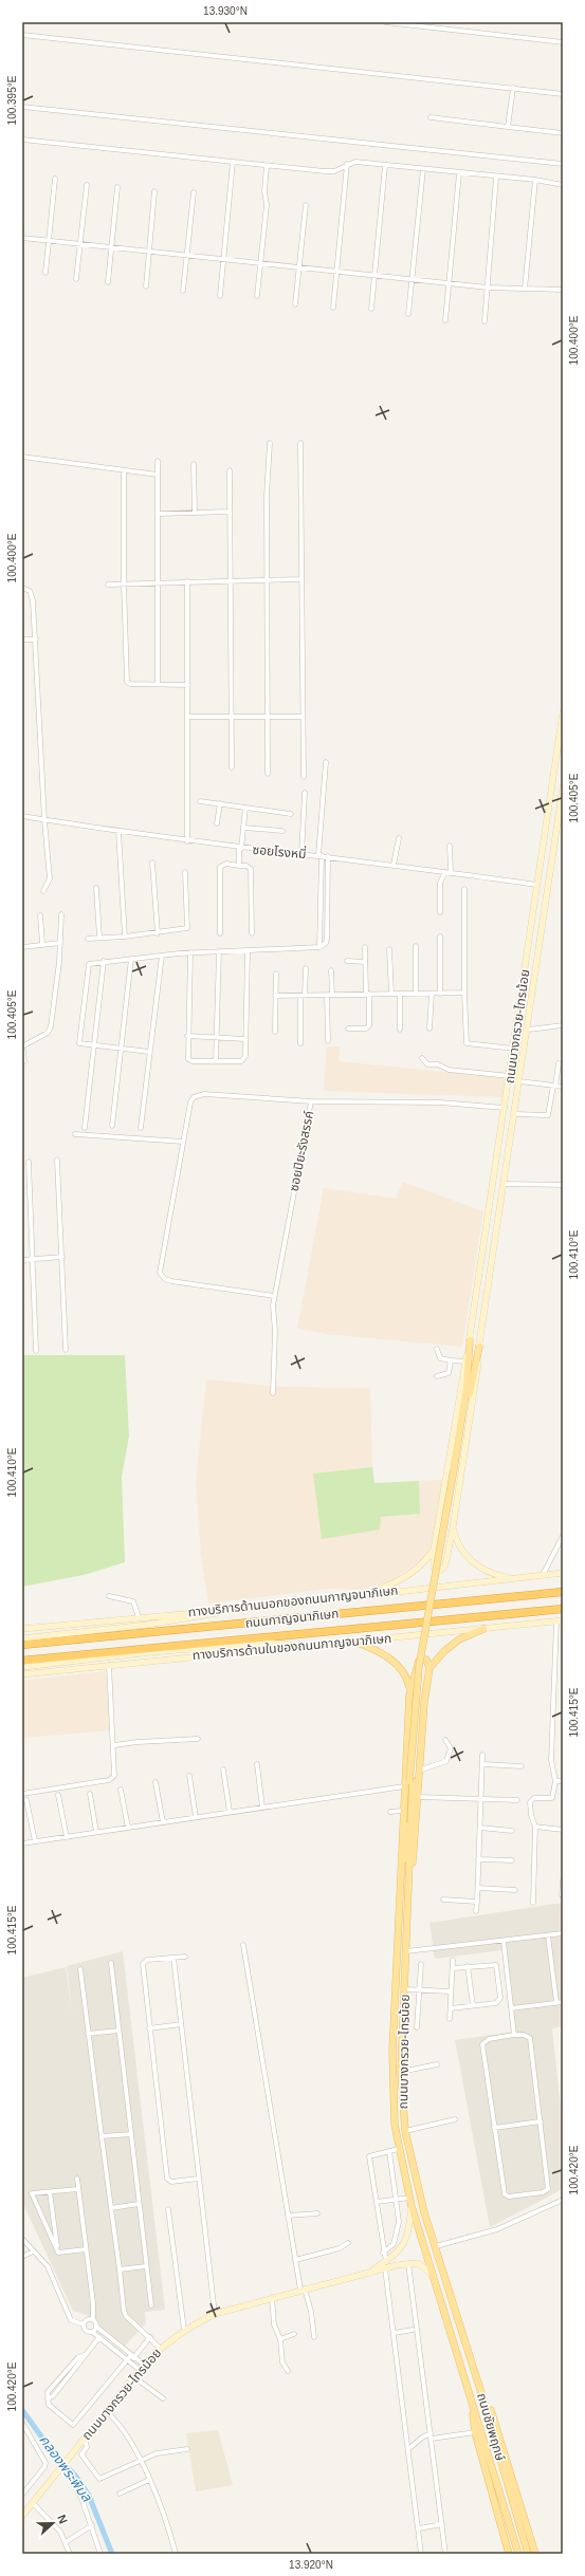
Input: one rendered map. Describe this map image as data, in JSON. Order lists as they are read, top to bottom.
{
  "streets": {
    "highway": ["ถนนกาญจนาภิเษก"],
    "main road": [
      "ถนนบางกรวย-ไทรน้อย",
      "ทางบริการด้านนอกของถนนกาญจนาภิเษก",
      "ทางบริการด้านในของถนนกาญจนาภิเษก",
      "ถนนชัยพฤกษ์"
    ],
    "street": ["ซอยโรงหมี่", "ซอยปิยะรังสรรค์"]
  },
  "crossings": [
    ["ซอยโรงหมี่", "ถนนบางกรวย-ไทรน้อย"],
    ["ถนนบางกรวย-ไทรน้อย", "ซอยปิยะรังสรรค์"],
    ["ถนนบางกรวย-ไทรน้อย", "ถนนชัยพฤกษ์"]
  ],
  "water": ["คลองพระพิมล"],
  "north": "right",
  "coordinates": [
    "13.930°N",
    "100.395°E",
    "100.400°E",
    "100.405°E",
    "100.410°E",
    "100.415°E",
    "100.420°E",
    "13.920°N"
  ]
}
